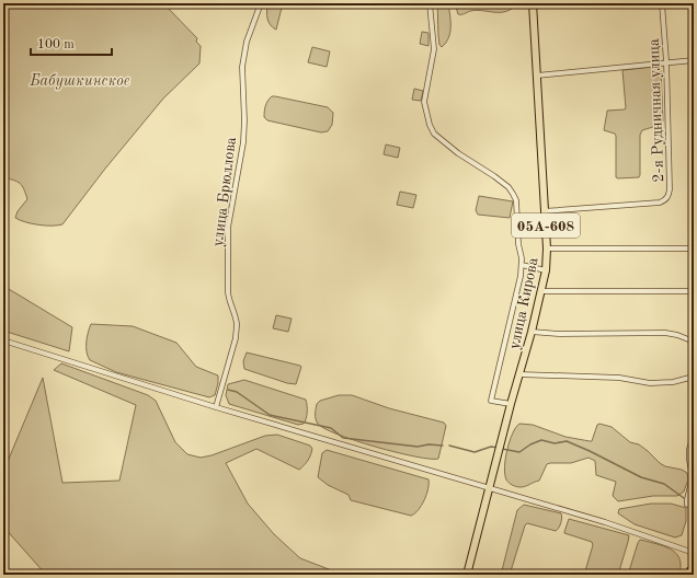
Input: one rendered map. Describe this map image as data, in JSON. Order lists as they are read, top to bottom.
{
  "streets": {
    "main road": ["05А-608", "улица Кирова"],
    "street": ["2-я Рудничная улица", "улица Брюллова"]
  },
  "crossings": [
    ["2-я Рудничная улица", "улица Кирова"]
  ],
  "parks": ["Бабушкинское"],
  "scale_bar": "100 m"
}
